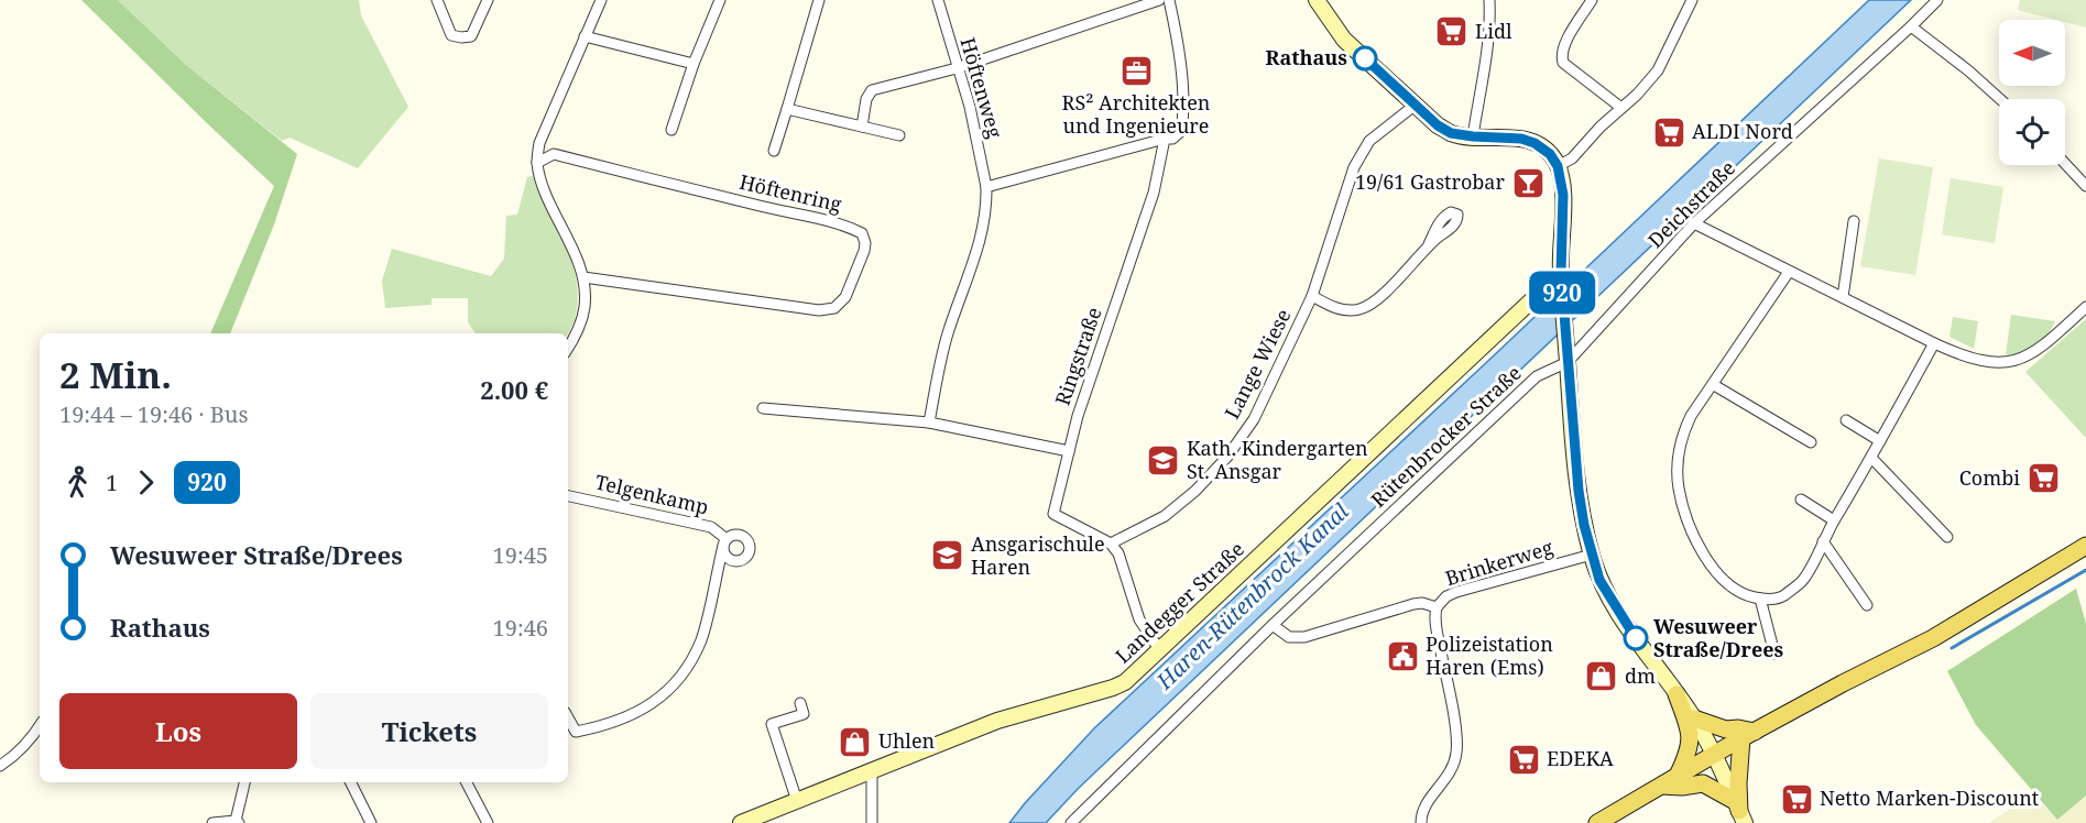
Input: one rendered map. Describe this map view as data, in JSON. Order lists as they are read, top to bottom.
{
  "streets": {
    "main road": ["Landegger Straße"],
    "street": [
      "Höftenweg",
      "Höftenring",
      "Deichstraße",
      "Ringstraße",
      "Lange Wiese",
      "Rütenbrocker Straße",
      "Telgenkamp",
      "Brinkerweg"
    ]
  },
  "crossings": [
    ["Deichstraße", "Rütenbrocker Straße"],
    ["Ringstraße", "Lange Wiese"],
    ["Rütenbrocker Straße", "Brinkerweg"]
  ],
  "water": ["Haren-Rütenbrock Kanal"],
  "places": {
    "supermarket": [
      "Lidl",
      "ALDI Nord",
      "Combi",
      "EDEKA",
      "Netto Marken-Discount"
    ],
    "other": ["Rathaus", "Wesuweer Straße/Drees"],
    "office": ["RS² Architekten und Ingenieure"],
    "bar": ["19/61 Gastrobar"],
    "school or university": ["Kath. Kindergarten St. Ansgar", "Ansgarischule Haren"],
    "public building": ["Polizeistation Haren (Ems)"],
    "shop": ["dm", "Uhlen"]
  },
  "lines": ["bus line 920"],
  "north": "left",
  "page": {
    "on_map": "920",
    "heading": ["2 Min.", "19:44 – 19:46 · Bus", "2.00 €"],
    "legs": ["1", "920"],
    "list": [
      {
        "name": "Wesuweer Straße/Drees",
        "value": "19:45"
      },
      {
        "name": "Rathaus",
        "value": "19:46"
      }
    ],
    "buttons": ["Los", "Tickets"]
  }
}
